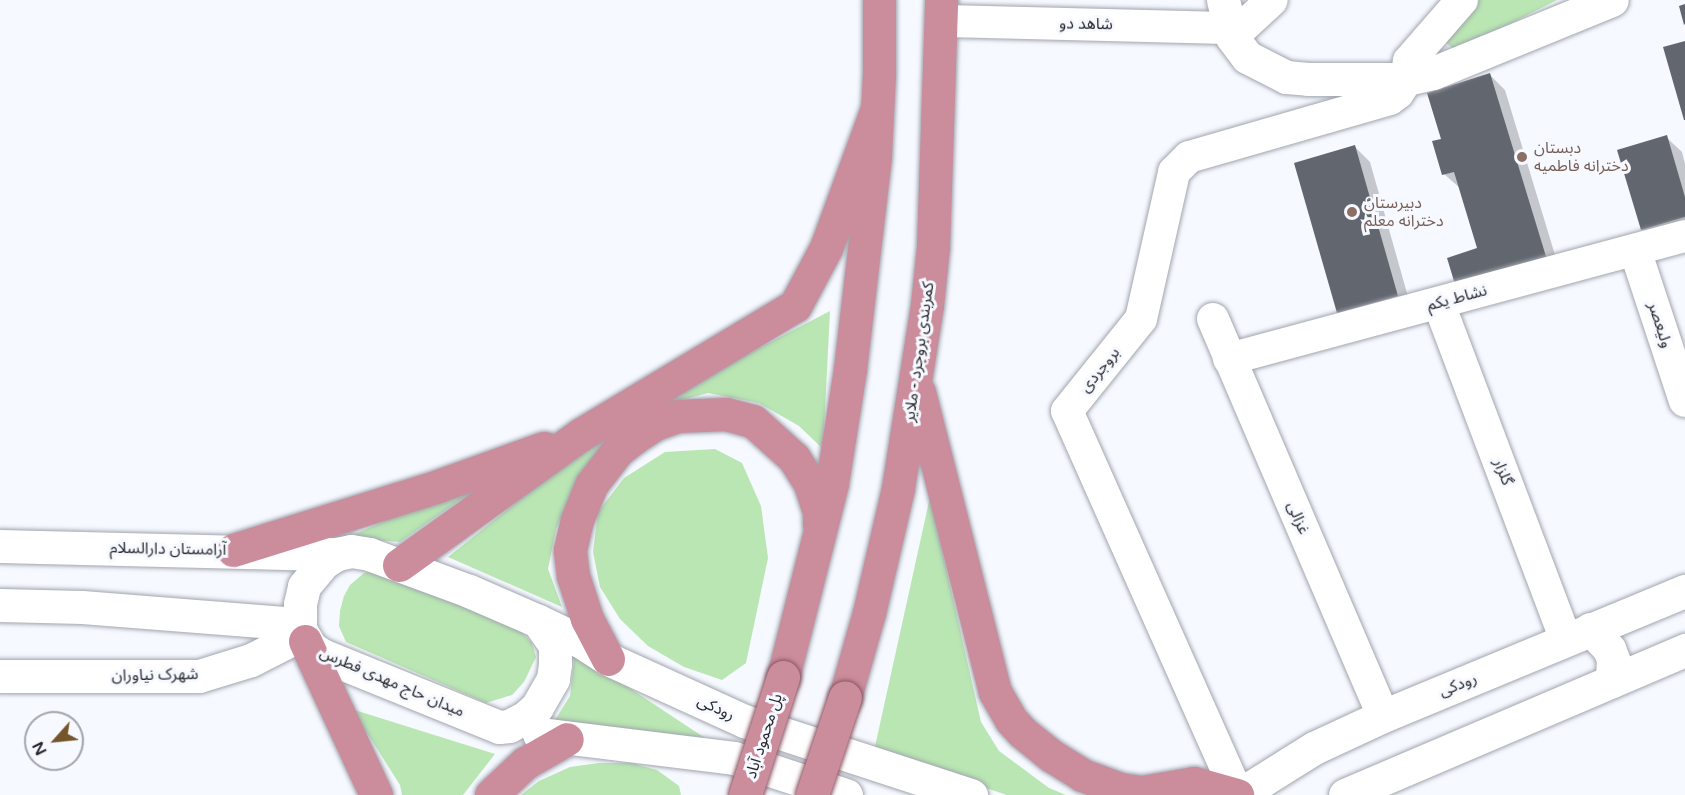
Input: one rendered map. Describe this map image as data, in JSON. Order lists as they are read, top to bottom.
{
  "streets": {
    "highway": ["کمربندی بروجرد - ملایر", "پل محمود آباد"],
    "main road": [
      "آرامستان دارالسلام",
      "شهرک نیاوران",
      "میدان حاج مهدی فطرس",
      "رودکی"
    ],
    "street": [
      "شاهد دو",
      "نشاط یکم",
      "ولیعصر",
      "بروجردی",
      "گلزار",
      "غزالی"
    ]
  },
  "crossings": [
    ["شاهد دو", "کمربندی بروجرد - ملایر"],
    ["نشاط یکم", "ولیعصر"],
    ["نشاط یکم", "گلزار"],
    ["نشاط یکم", "غزالی"],
    ["بروجردی", "رودکی"],
    ["گلزار", "رودکی"],
    ["غزالی", "رودکی"],
    ["شهرک نیاوران", "میدان حاج مهدی فطرس"]
  ],
  "places": ["دبستان دخترانه فاطمیه", "دبیرستان دخترانه معلم"],
  "north": "bottom left"
}
